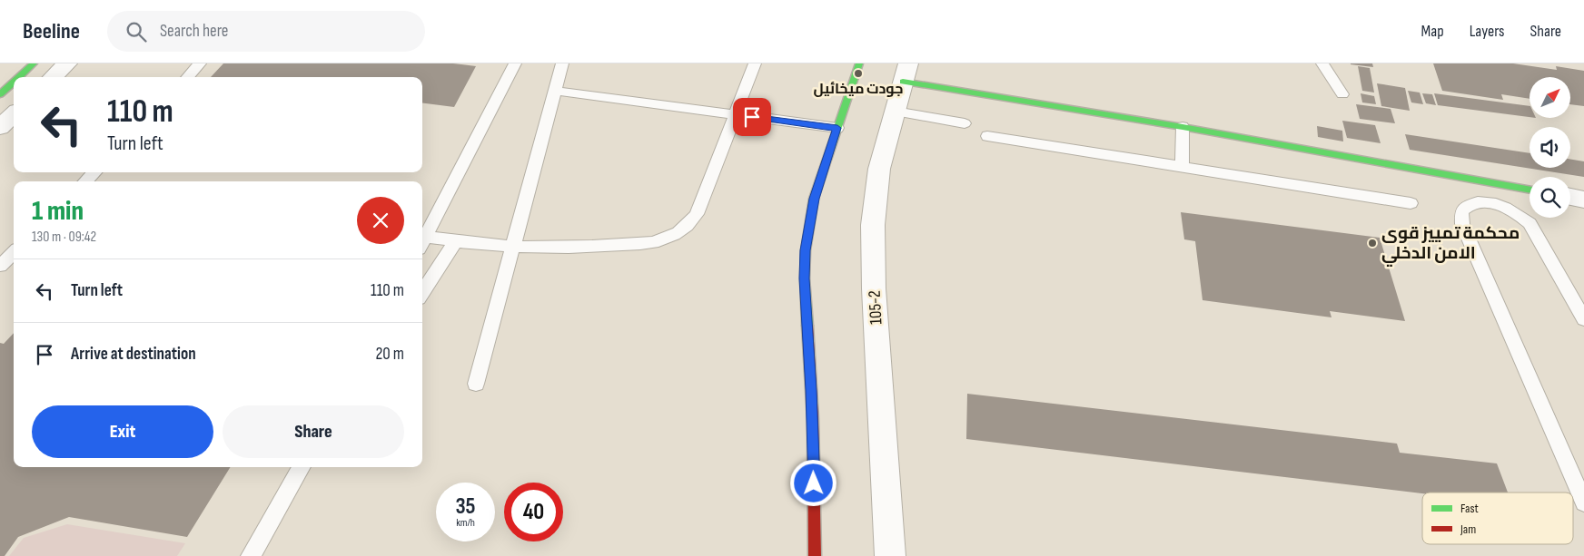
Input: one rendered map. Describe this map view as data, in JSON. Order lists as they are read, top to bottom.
{
  "streets": {
    "street": ["105-2"]
  },
  "places": ["جودت ميخائيل", "محكمة تمييز قوى الامن الدخلي"],
  "legend": ["Fast", "Jam"],
  "north": "top right",
  "page": {
    "header": "Beeline",
    "search": "Search here",
    "nav": ["Map", "Layers", "Share"],
    "turn": ["110 m", "Turn left"],
    "heading": ["1 min", "130 m · 09:42"],
    "list": [
      {
        "name": "Turn left",
        "value": "110 m"
      },
      {
        "name": "Arrive at destination",
        "value": "20 m"
      }
    ],
    "buttons": ["Exit", "Share"],
    "speed": "35 km/h",
    "limit": "40"
  }
}
